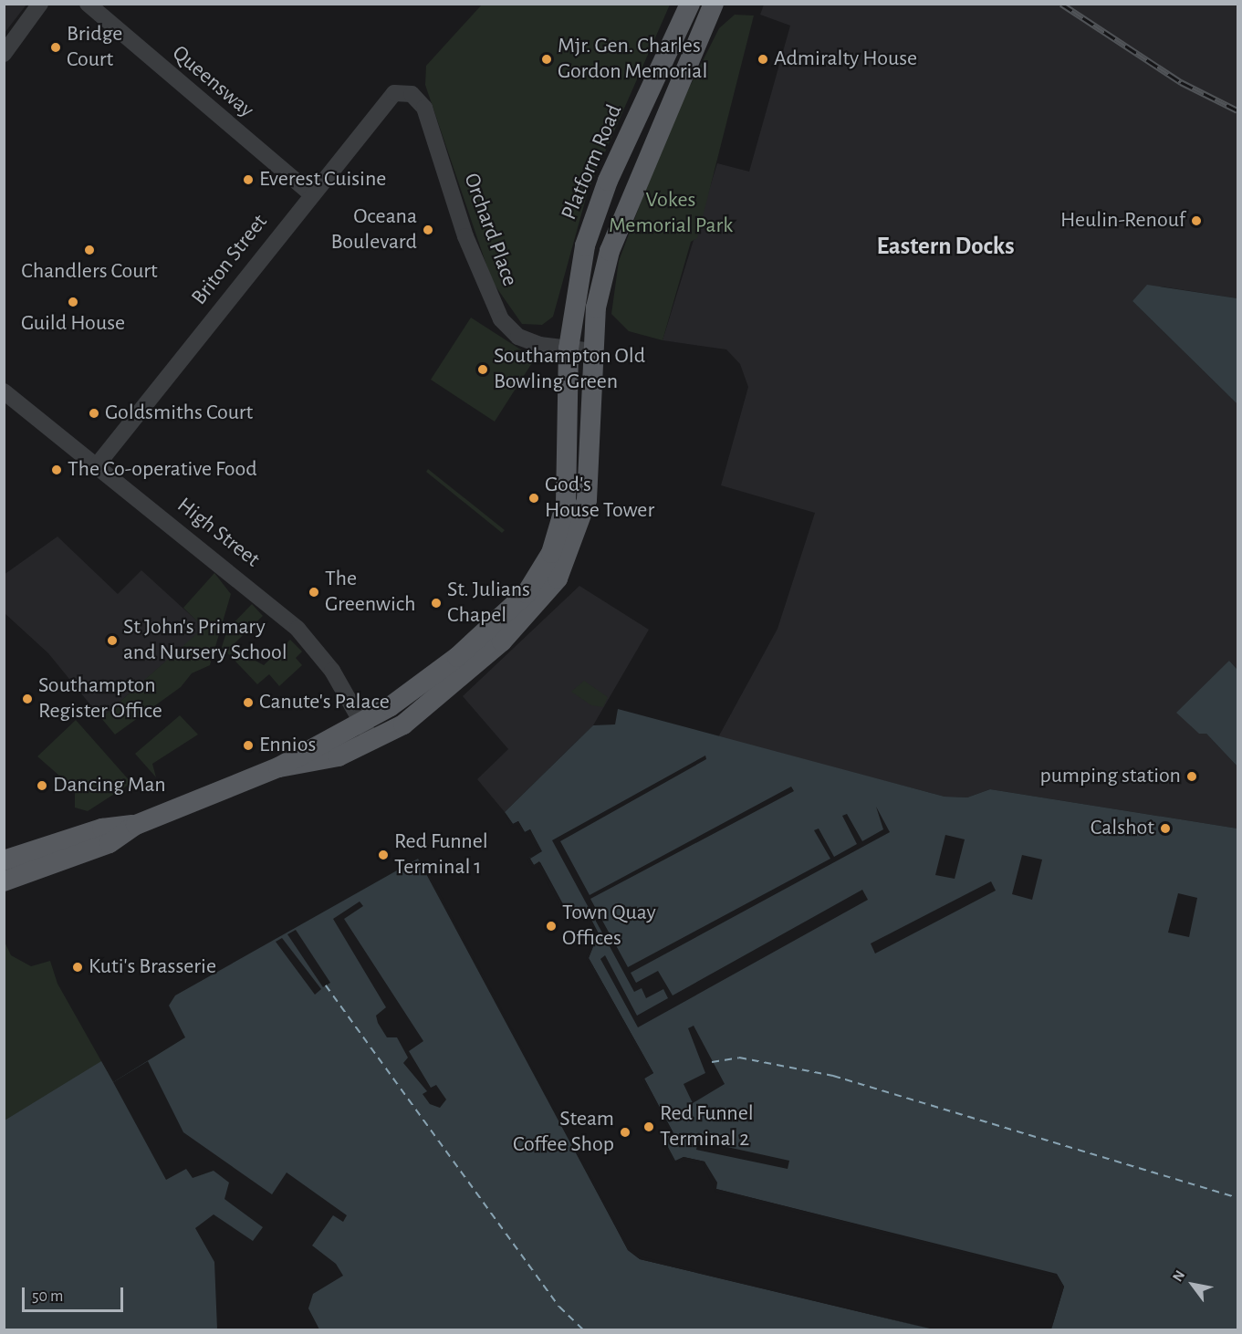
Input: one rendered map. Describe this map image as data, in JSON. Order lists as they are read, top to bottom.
{
  "streets": {
    "main road": ["Platform Road"],
    "street": [
      "Queensway",
      "Orchard Place",
      "Briton Street",
      "High Street"
    ]
  },
  "crossings": [
    ["Queensway", "Briton Street"],
    ["Platform Road", "Orchard Place"],
    ["Platform Road", "High Street"],
    ["Orchard Place", "Briton Street"],
    ["Briton Street", "High Street"]
  ],
  "districts": ["Eastern Docks"],
  "parks": ["Vokes Memorial Park"],
  "places": [
    "Bridge Court",
    "Mjr. Gen. Charles Gordon Memorial",
    "Admiralty House",
    "Everest Cuisine",
    "Heulin-Renouf",
    "Oceana Boulevard",
    "Chandlers Court",
    "Guild House",
    "Southampton Old Bowling Green",
    "Goldsmiths Court",
    "The Co-operative Food",
    "God's House Tower",
    "The Greenwich",
    "St. Julians Chapel",
    "St John's Primary and Nursery School",
    "Southampton Register Office",
    "Canute's Palace",
    "Ennios",
    "pumping station",
    "Dancing Man",
    "Calshot",
    "Red Funnel Terminal 1",
    "Town Quay Offices",
    "Kuti's Brasserie",
    "Red Funnel Terminal 2",
    "Steam Coffee Shop"
  ],
  "scale_bar": "50 m",
  "north": "top left"
}
